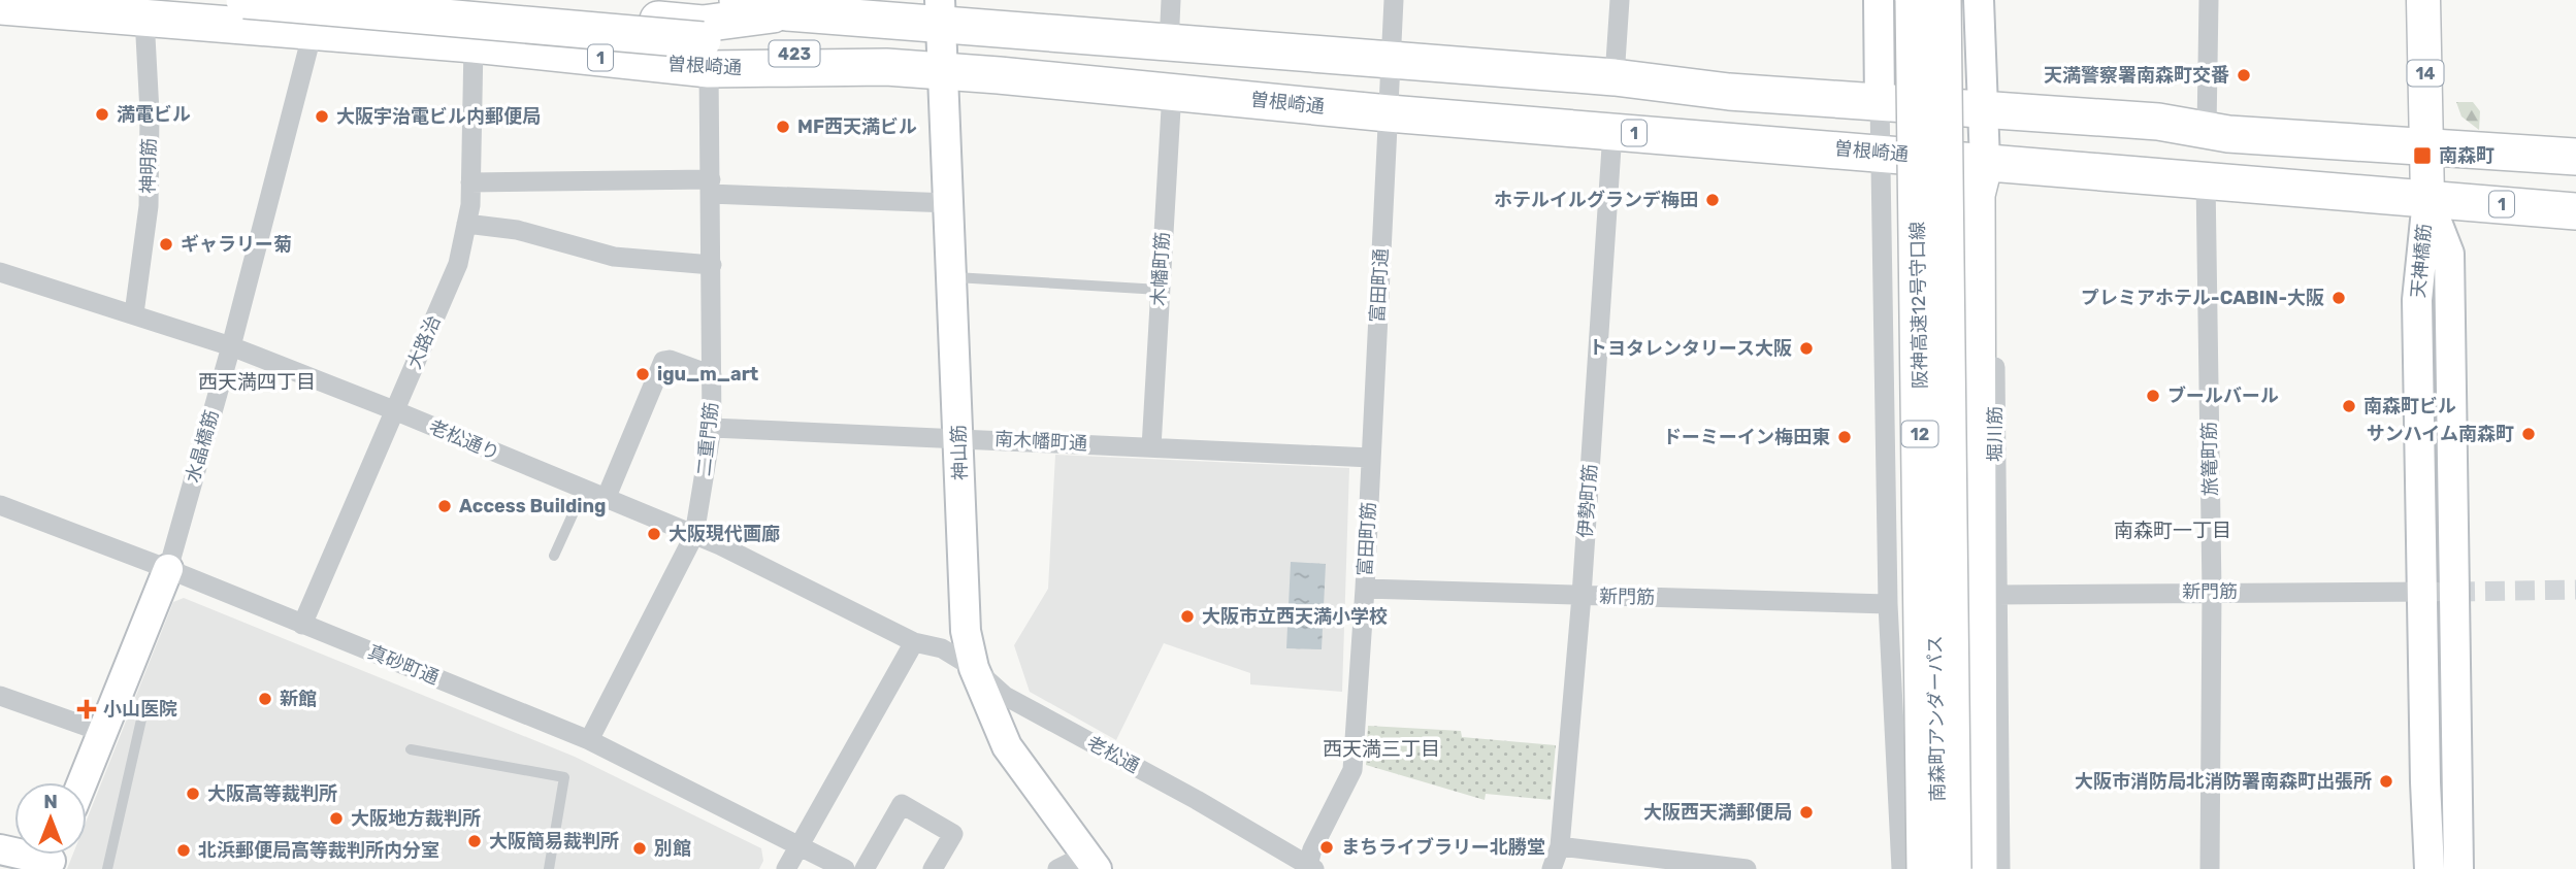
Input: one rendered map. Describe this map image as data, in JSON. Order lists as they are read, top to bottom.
{
  "streets": {
    "highway": [
      "423",
      "1",
      "曽根崎通",
      "阪神高速12号守口線",
      "12"
    ],
    "main road": ["14"],
    "street": [
      "神明筋",
      "天神橋筋",
      "木幡町筋",
      "富田町通",
      "大路治",
      "堀川筋",
      "二重門筋",
      "老松通り",
      "南木幡町通",
      "水晶橋筋",
      "神山筋",
      "旅篭町筋",
      "伊勢町筋",
      "富田町筋",
      "新門筋",
      "真砂町通",
      "南森町アンダーパス",
      "老松通"
    ]
  },
  "crossings": [
    ["423", "曽根崎通"],
    ["423", "二重門筋"],
    ["曽根崎通", "14"],
    ["曽根崎通", "神明筋"],
    ["曽根崎通", "天神橋筋"],
    ["曽根崎通", "木幡町筋"],
    ["曽根崎通", "富田町通"],
    ["曽根崎通", "大路治"],
    ["曽根崎通", "堀川筋"],
    ["曽根崎通", "二重門筋"],
    ["曽根崎通", "水晶橋筋"],
    ["曽根崎通", "神山筋"],
    ["曽根崎通", "旅篭町筋"],
    ["曽根崎通", "伊勢町筋"],
    ["14", "天神橋筋"],
    ["神明筋", "老松通り"],
    ["天神橋筋", "新門筋"],
    ["木幡町筋", "南木幡町通"],
    ["富田町通", "南木幡町通"],
    ["富田町通", "富田町筋"],
    ["阪神高速12号守口線", "南森町アンダーパス"],
    ["大路治", "老松通り"],
    ["大路治", "真砂町通"],
    ["堀川筋", "新門筋"],
    ["二重門筋", "老松通り"],
    ["二重門筋", "南木幡町通"],
    ["二重門筋", "真砂町通"],
    ["老松通り", "水晶橋筋"],
    ["老松通り", "老松通"],
    ["南木幡町通", "神山筋"],
    ["南木幡町通", "富田町筋"],
    ["水晶橋筋", "真砂町通"],
    ["神山筋", "老松通"],
    ["旅篭町筋", "新門筋"],
    ["伊勢町筋", "新門筋"],
    ["富田町筋", "新門筋"],
    ["富田町筋", "老松通"]
  ],
  "districts": ["西天満四丁目", "南森町一丁目", "西天満三丁目"],
  "places": {
    "other": [
      "天満警察署南森町交番",
      "満電ビル",
      "大阪宇治電ビル内郵便局",
      "MF西天満ビル",
      "ホテルイルグランデ梅田",
      "ギャラリー菊",
      "プレミアホテル-CABIN-大阪",
      "トヨタレンタリース大阪",
      "igu_m_art",
      "ブールバール",
      "南森町ビル",
      "サンハイム南森町",
      "ドーミーイン梅田東",
      "Access Building",
      "大阪現代画廊",
      "大阪市立西天満小学校",
      "新館",
      "大阪市消防局北消防署南森町出張所",
      "大阪高等裁判所",
      "大阪西天満郵便局",
      "大阪地方裁判所",
      "大阪簡易裁判所",
      "まちライブラリー北勝堂",
      "別館",
      "北浜郵便局高等裁判所内分室"
    ],
    "transit": ["南森町"],
    "health": ["小山医院"]
  },
  "north": "top"
}
